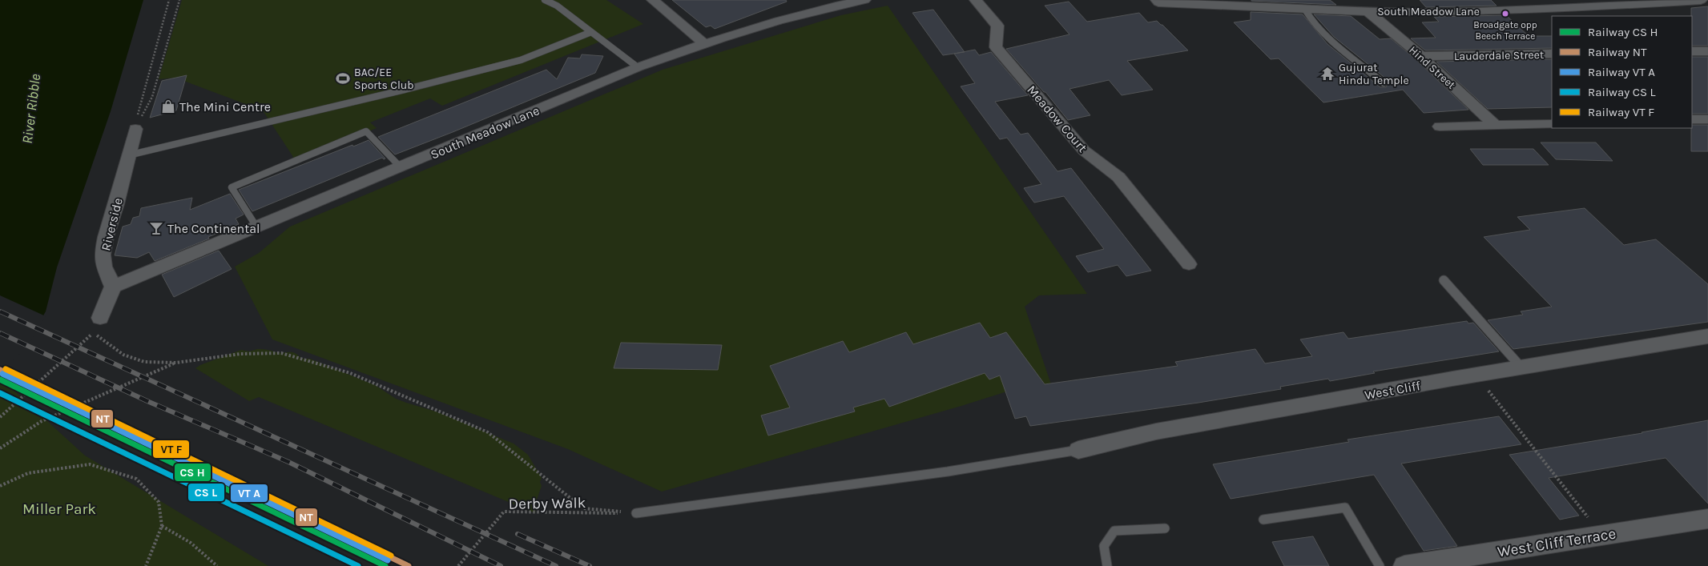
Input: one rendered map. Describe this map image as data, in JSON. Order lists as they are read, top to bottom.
{
  "streets": {
    "street": [
      "South Meadow Lane",
      "Lauderdale Street",
      "Hind Street",
      "Meadow Court",
      "Riverside",
      "West Cliff",
      "West Cliff Terrace"
    ],
    "path": ["Derby Walk"]
  },
  "crossings": [
    ["South Meadow Lane", "Hind Street"],
    ["South Meadow Lane", "Riverside"],
    ["Lauderdale Street", "Hind Street"]
  ],
  "water": ["River Ribble"],
  "parks": ["Miller Park"],
  "places": {
    "other": ["Broadgate opp Beech Terrace"],
    "temple": ["Gujurat Hindu Temple"],
    "sports": ["BAC/EE Sports Club"],
    "shop": ["The Mini Centre"],
    "bar": ["The Continental"]
  },
  "lines": ["rail line NT"],
  "legend": [
    "Railway CS H",
    "Railway NT",
    "Railway VT A",
    "Railway CS L",
    "Railway VT F"
  ]
}
